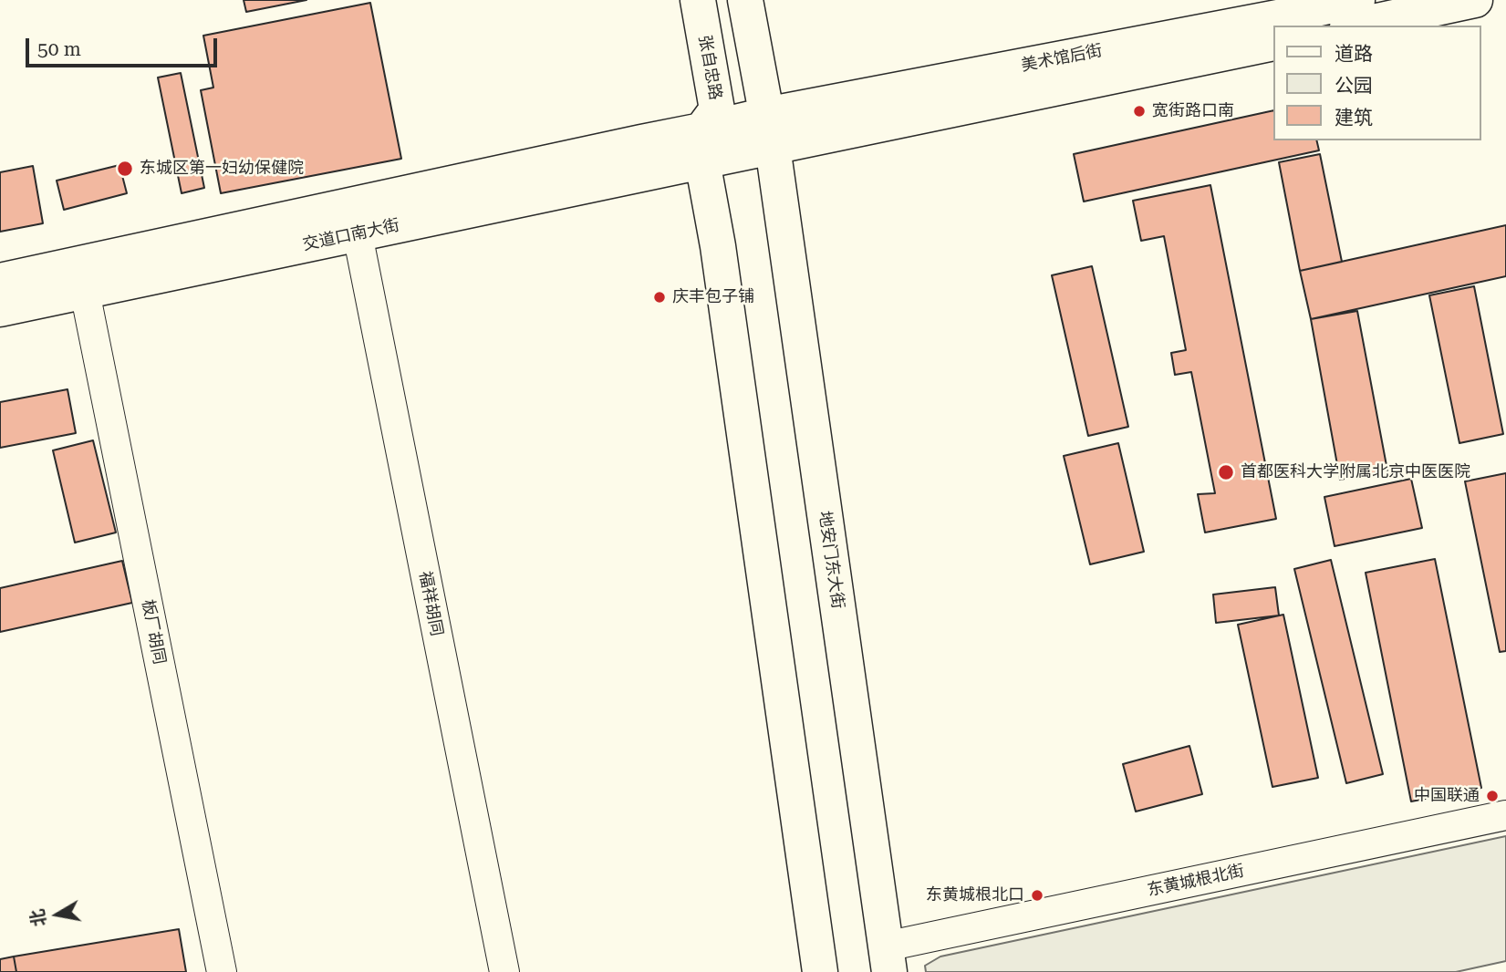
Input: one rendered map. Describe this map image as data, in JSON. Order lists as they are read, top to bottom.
{
  "streets": {
    "main road": [
      "美术馆后街",
      "张自忠路",
      "交道口南大街",
      "地安门东大街"
    ],
    "street": ["福祥胡同", "板厂胡同", "东黄城根北街"]
  },
  "crossings": [
    ["美术馆后街", "张自忠路"],
    ["美术馆后街", "交道口南大街"],
    ["美术馆后街", "地安门东大街"],
    ["张自忠路", "交道口南大街"],
    ["交道口南大街", "福祥胡同"],
    ["交道口南大街", "板厂胡同"],
    ["地安门东大街", "东黄城根北街"]
  ],
  "places": [
    "宽街路口南",
    "东城区第一妇幼保健院",
    "庆丰包子铺",
    "首都医科大学附属北京中医医院",
    "中国联通",
    "东黄城根北口"
  ],
  "legend": ["道路", "公园", "建筑"],
  "scale_bar": "50 m",
  "north": "left"
}
